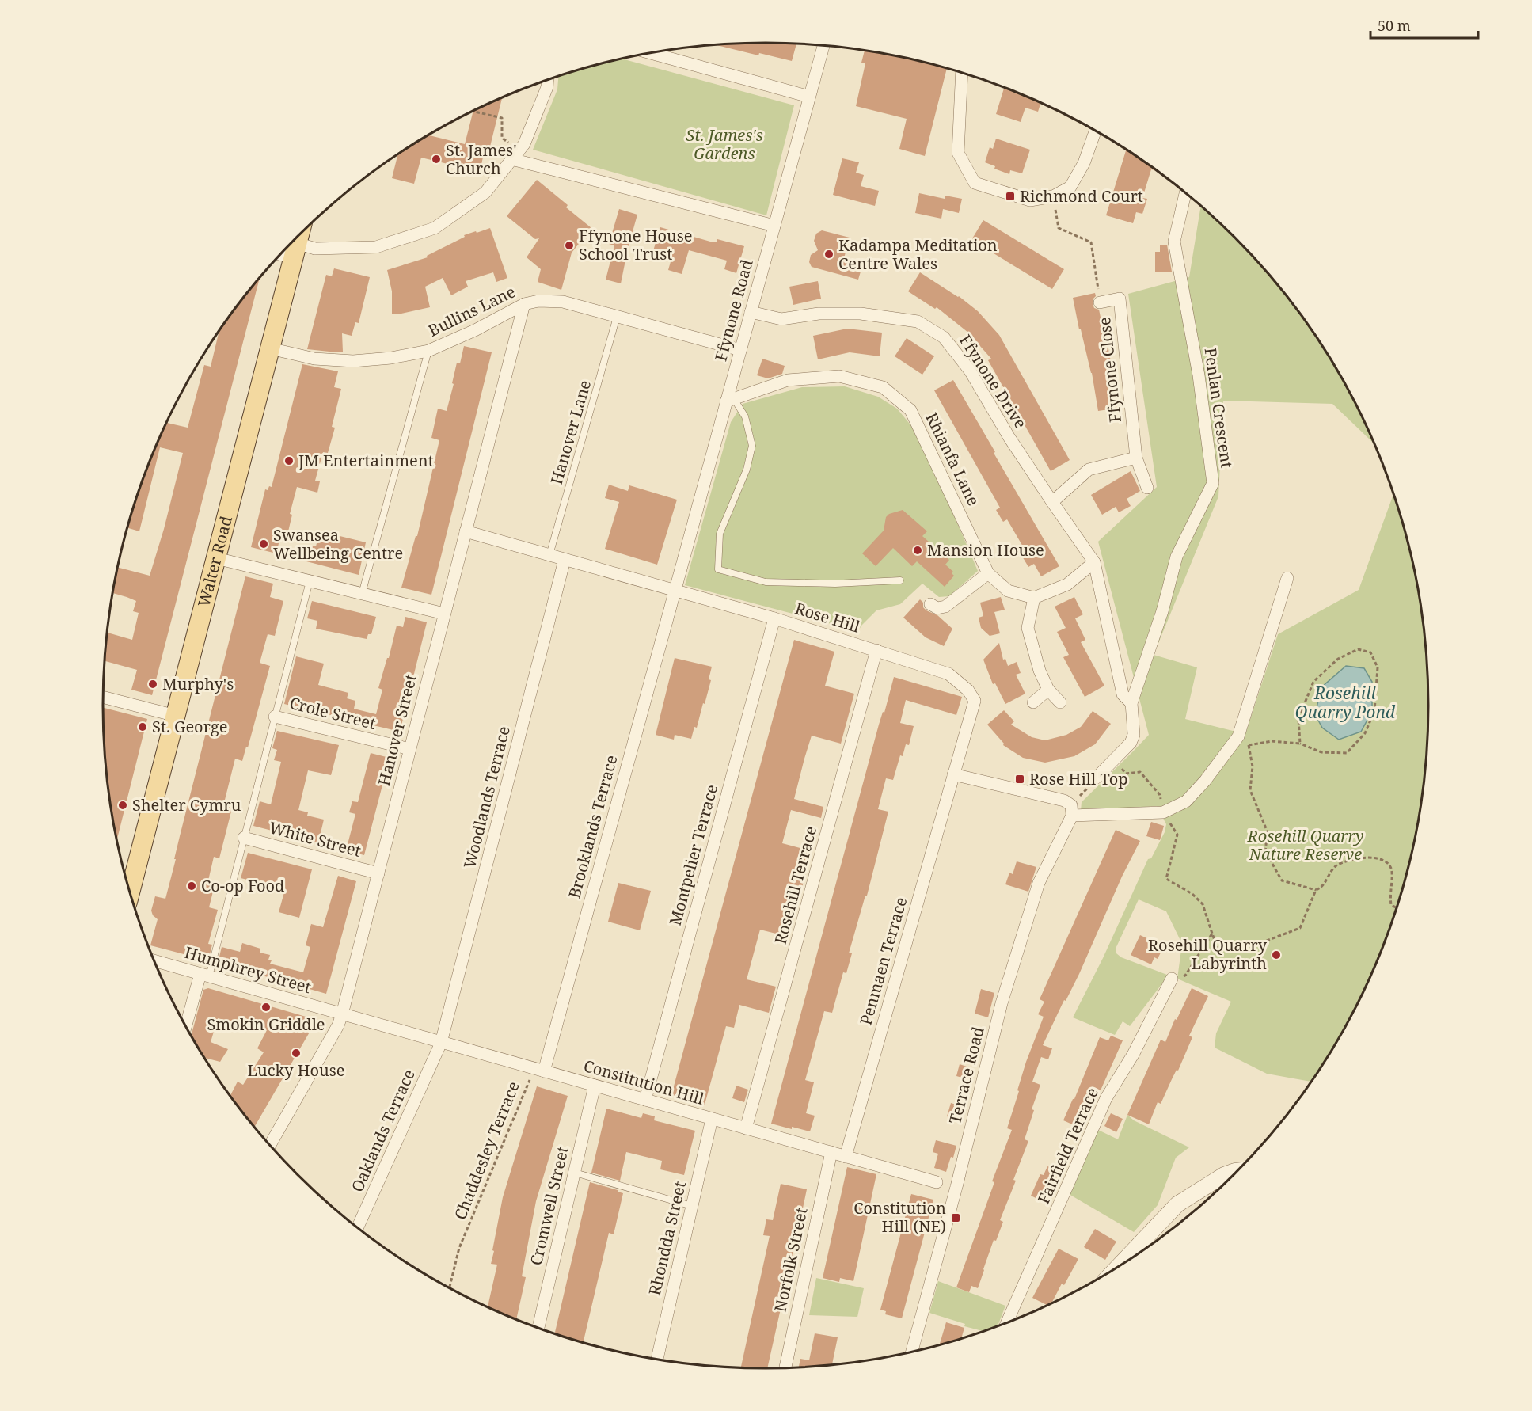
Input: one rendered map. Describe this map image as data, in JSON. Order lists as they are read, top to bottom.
{
  "streets": {
    "main road": ["Walter Road"],
    "street": [
      "Ffynone Road",
      "Bullins Lane",
      "Ffynone Close",
      "Ffynone Drive",
      "Penlan Crescent",
      "Rhianfa Lane",
      "Rose Hill",
      "Crole Street",
      "Hanover Street",
      "Woodlands Terrace",
      "Brooklands Terrace",
      "White Street",
      "Montpelier Terrace",
      "Rosehill Terrace",
      "Penmaen Terrace",
      "Humphrey Street",
      "Terrace Road",
      "Constitution Hill",
      "Oaklands Terrace",
      "Fairfield Terrace",
      "Cromwell Street",
      "Rhondda Street",
      "Norfolk Street"
    ],
    "lane": ["Hanover Lane"],
    "path": ["Chaddesley Terrace"]
  },
  "crossings": [
    ["Ffynone Road", "Bullins Lane"],
    ["Ffynone Road", "Ffynone Drive"],
    ["Ffynone Road", "Rhianfa Lane"],
    ["Ffynone Road", "Rose Hill"],
    ["Ffynone Road", "Brooklands Terrace"],
    ["Bullins Lane", "Hanover Lane"],
    ["Bullins Lane", "Walter Road"],
    ["Bullins Lane", "Hanover Street"],
    ["Hanover Lane", "Rose Hill"],
    ["Rose Hill", "Hanover Street"],
    ["Rose Hill", "Woodlands Terrace"],
    ["Rose Hill", "Brooklands Terrace"],
    ["Rose Hill", "Montpelier Terrace"],
    ["Rose Hill", "Rosehill Terrace"],
    ["Rose Hill", "Penmaen Terrace"],
    ["Crole Street", "Hanover Street"],
    ["Hanover Street", "White Street"],
    ["Hanover Street", "Humphrey Street"],
    ["Hanover Street", "Constitution Hill"],
    ["Woodlands Terrace", "Constitution Hill"],
    ["Woodlands Terrace", "Oaklands Terrace"],
    ["Brooklands Terrace", "Constitution Hill"],
    ["Montpelier Terrace", "Constitution Hill"],
    ["Rosehill Terrace", "Constitution Hill"],
    ["Penmaen Terrace", "Constitution Hill"],
    ["Humphrey Street", "Constitution Hill"],
    ["Constitution Hill", "Oaklands Terrace"],
    ["Constitution Hill", "Cromwell Street"],
    ["Constitution Hill", "Rhondda Street"],
    ["Constitution Hill", "Norfolk Street"]
  ],
  "water": ["Rosehill Quarry Pond"],
  "parks": ["St. James's Gardens", "Rosehill Quarry Nature Reserve"],
  "places": {
    "other": [
      "St. James' Church",
      "Ffynone House School Trust",
      "Kadampa Meditation Centre Wales",
      "JM Entertainment",
      "Swansea Wellbeing Centre",
      "Mansion House",
      "Murphy's",
      "St. George",
      "Shelter Cymru",
      "Co-op Food",
      "Rosehill Quarry Labyrinth",
      "Smokin Griddle",
      "Lucky House"
    ],
    "transit": ["Richmond Court", "Rose Hill Top", "Constitution Hill (NE)"]
  },
  "scale_bar": "50 m"
}
